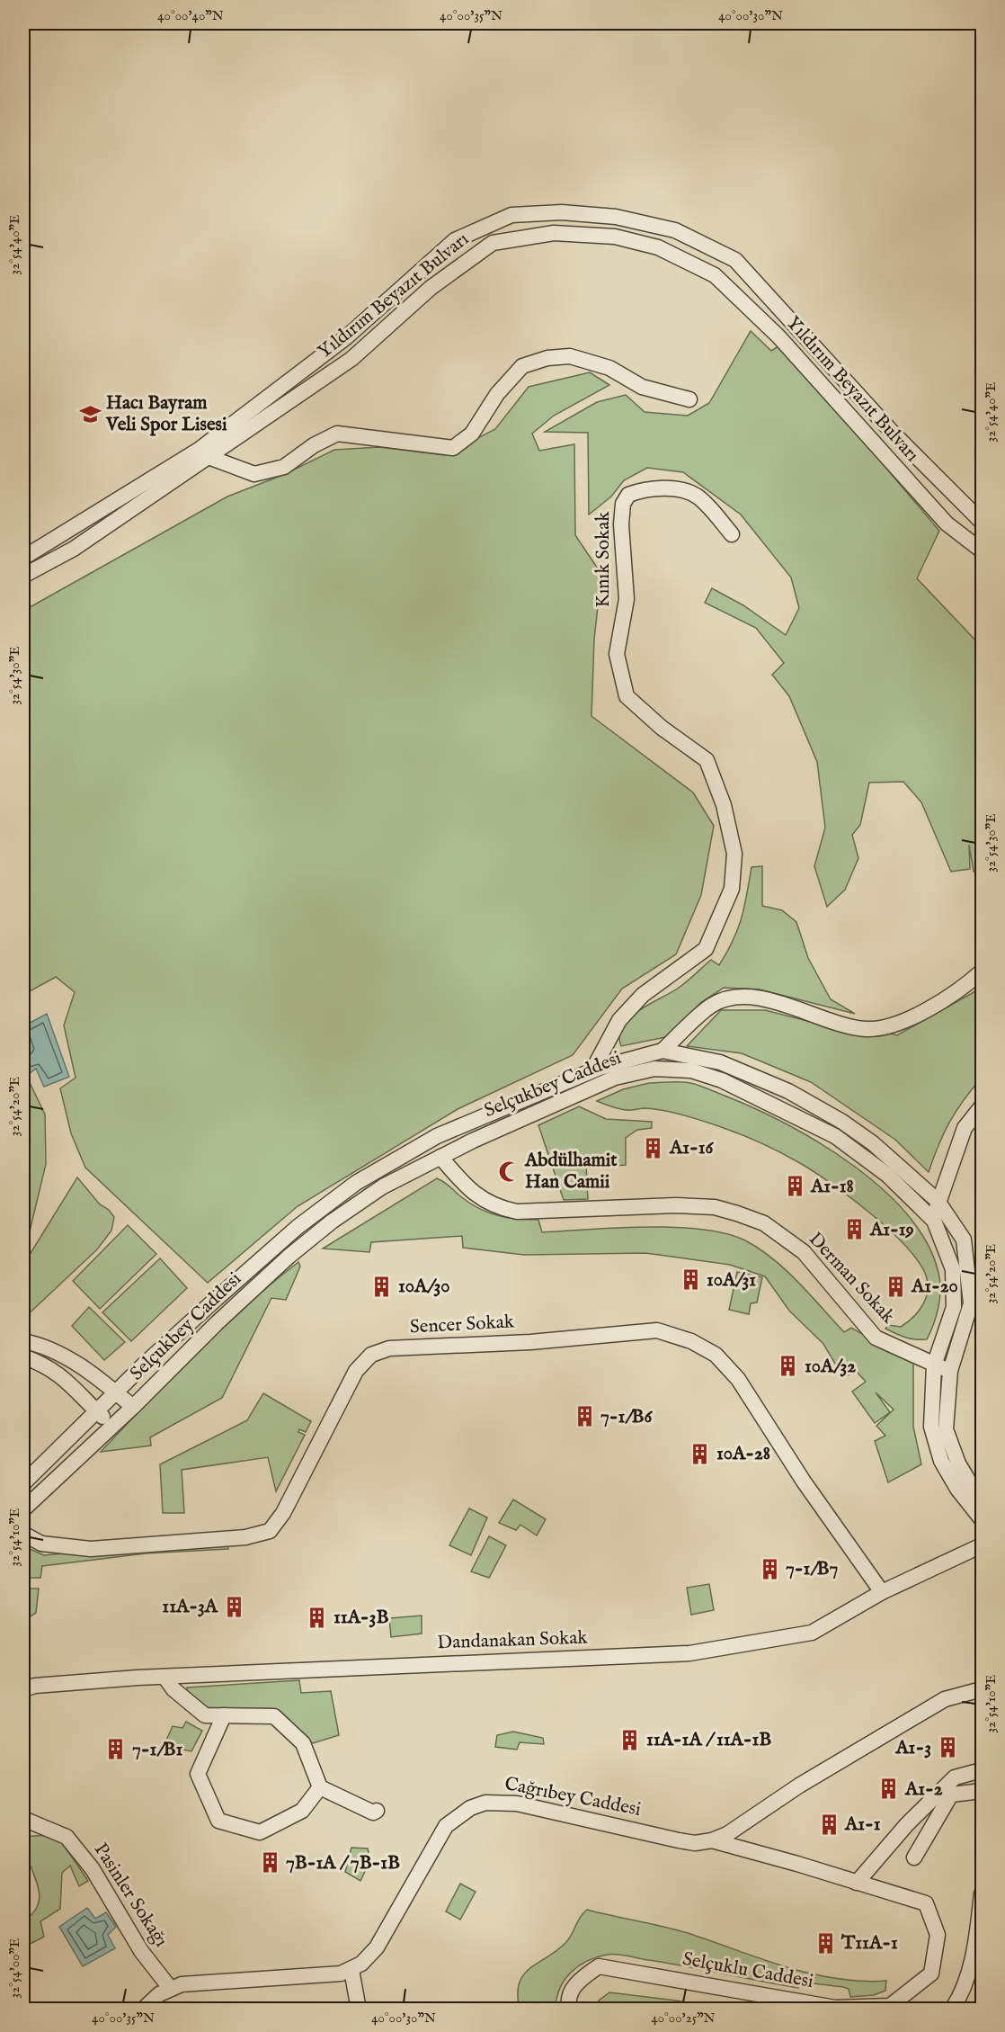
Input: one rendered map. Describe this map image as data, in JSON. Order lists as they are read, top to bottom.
{
  "streets": {
    "street": [
      "Yıldırım Beyazıt Bulvarı",
      "Kınık Sokak",
      "Selçukbey Caddesi",
      "Derman Sokak",
      "Sencer Sokak",
      "Dandanakan Sokak",
      "Cağrıbey Caddesi",
      "Pasinler Sokağı",
      "Selçuklu Caddesi"
    ]
  },
  "crossings": [
    ["Kınık Sokak", "Selçukbey Caddesi"],
    ["Selçukbey Caddesi", "Derman Sokak"],
    ["Sencer Sokak", "Dandanakan Sokak"],
    ["Cağrıbey Caddesi", "Pasinler Sokağı"],
    ["Cağrıbey Caddesi", "Selçuklu Caddesi"]
  ],
  "places": {
    "school or university": ["Hacı Bayram Veli Spor Lisesi"],
    "building": [
      "A1-16",
      "A1-18",
      "A1-19",
      "10A/31",
      "10A/30",
      "A1-20",
      "10A/32",
      "7-1/B6",
      "10A-28",
      "7-1/B7",
      "11A-3A",
      "11A-3B",
      "11A-1A / 11A-1B",
      "A1-3",
      "7-1/B1",
      "A1-2",
      "A1-1",
      "7B-1A / 7B-1B",
      "T11A-1"
    ],
    "mosque": ["Abdülhamit Han Camii"]
  },
  "coordinates": [
    "40°00'40\"N",
    "40°00'35\"N",
    "40°00'30\"N",
    "32°54'40\"E",
    "32°54'30\"E",
    "32°54'20\"E",
    "32°54'10\"E",
    "32°54'00\"E",
    "40°00'25\"N"
  ]
}
